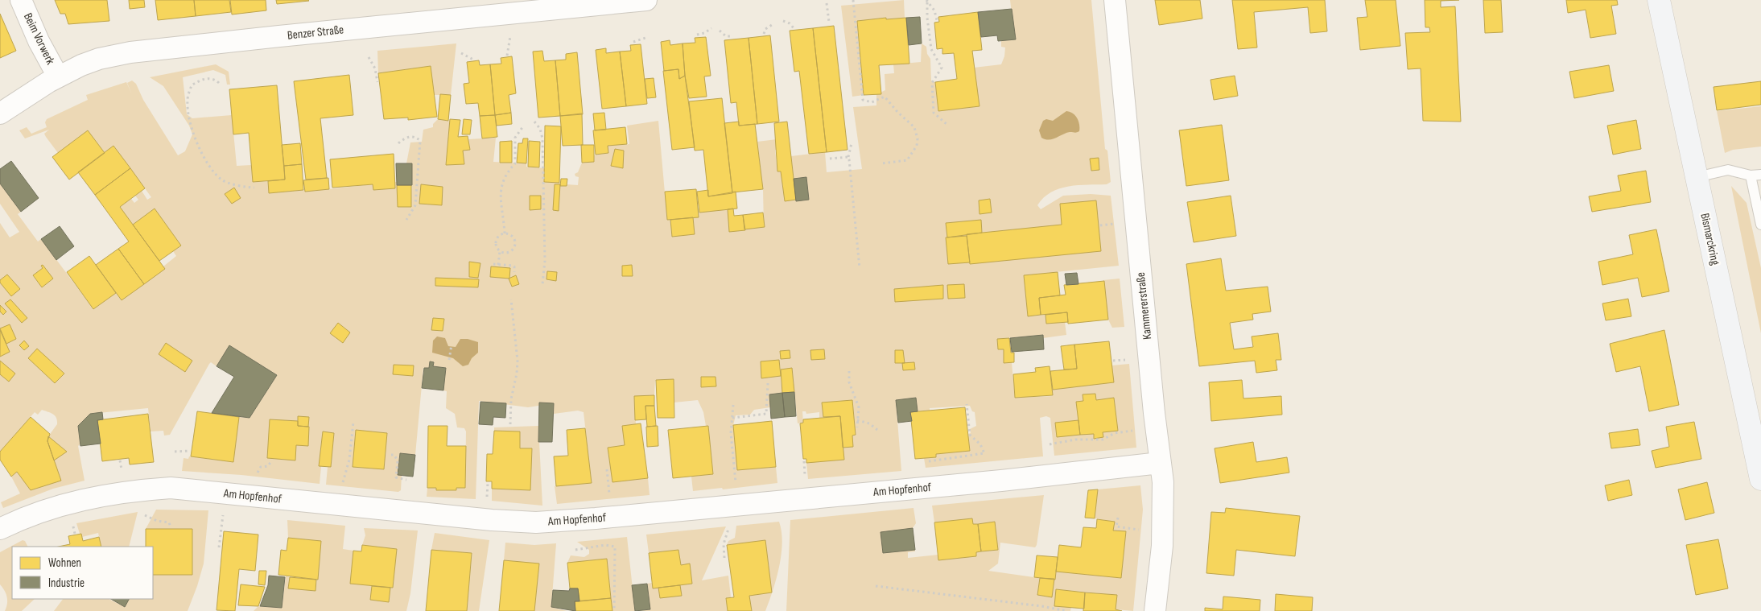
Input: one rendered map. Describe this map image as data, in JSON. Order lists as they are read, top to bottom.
{
  "streets": {
    "street": [
      "Benzer Straße",
      "Beim Vorwerk",
      "Bismarckring",
      "Kammererstraße",
      "Am Hopfenhof"
    ]
  },
  "crossings": [
    ["Benzer Straße", "Beim Vorwerk"],
    ["Kammererstraße", "Am Hopfenhof"]
  ],
  "legend": ["Wohnen", "Industrie"]
}
